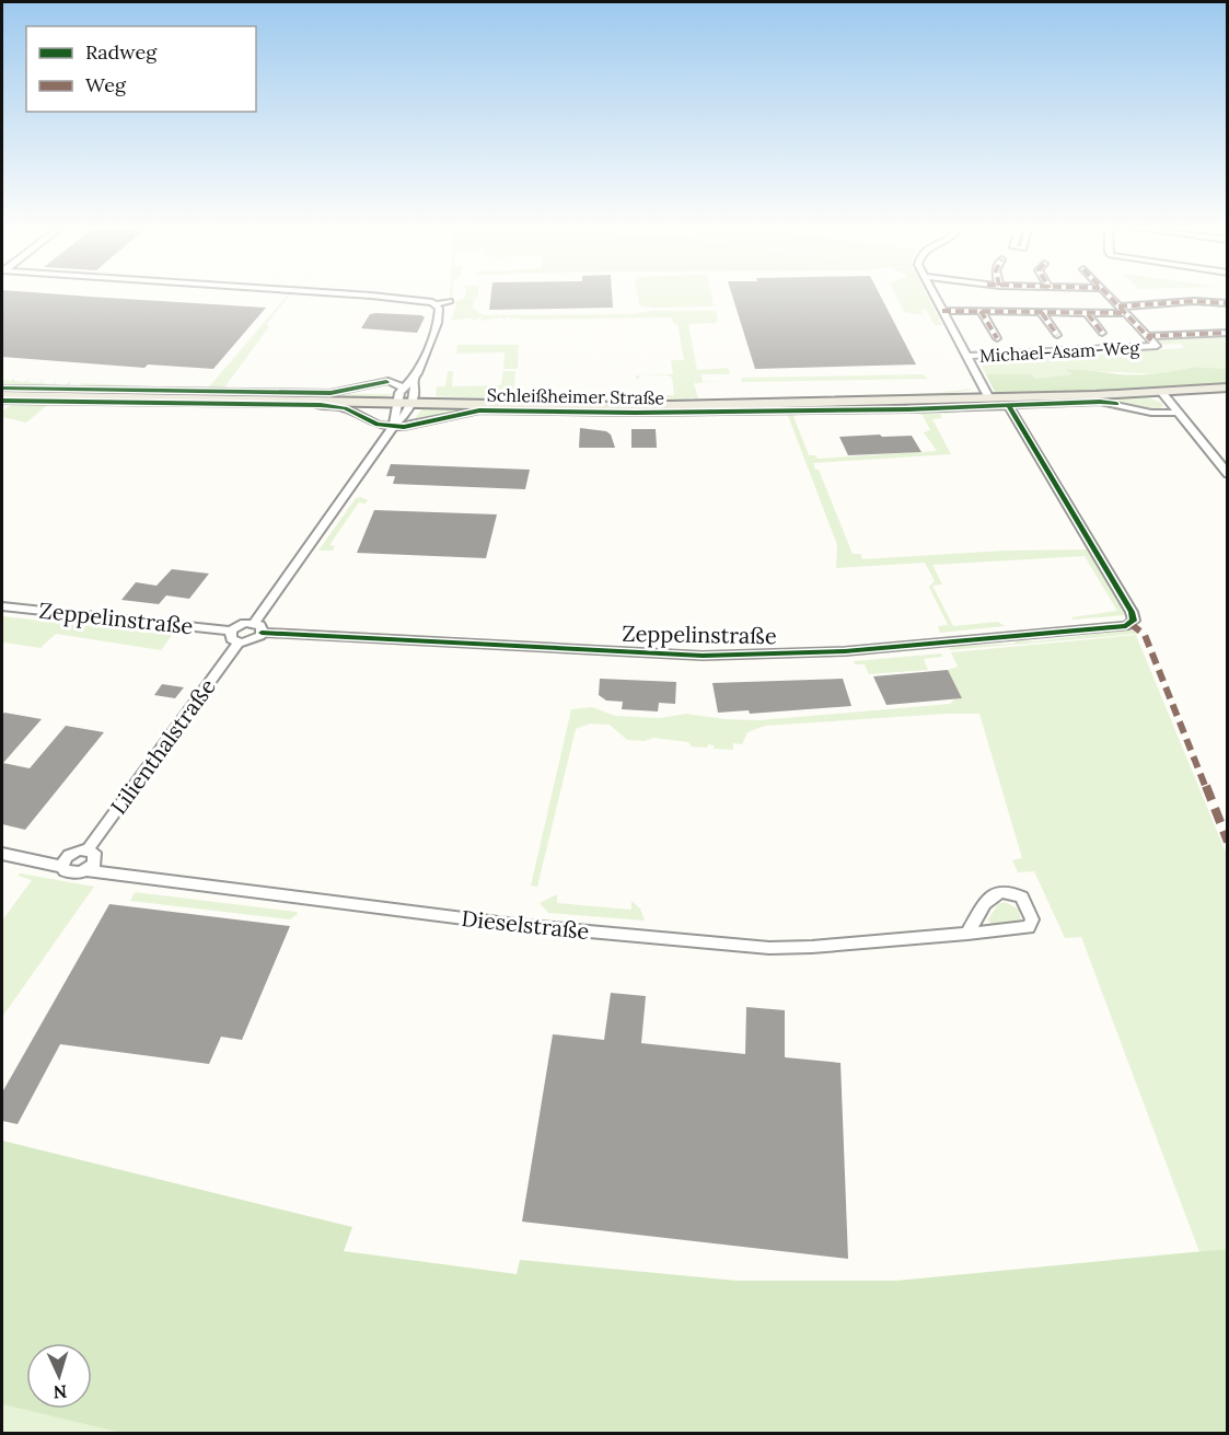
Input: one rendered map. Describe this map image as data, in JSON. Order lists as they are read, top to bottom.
{
  "streets": {
    "main road": ["Schleißheimer Straße"],
    "street": [
      "Michael-Asam-Weg",
      "Zeppelinstraße",
      "Lilienthalstraße",
      "Dieselstraße"
    ]
  },
  "crossings": [
    ["Schleißheimer Straße", "Zeppelinstraße"],
    ["Lilienthalstraße", "Dieselstraße"]
  ],
  "legend": ["Radweg", "Weg"],
  "north": "bottom"
}
